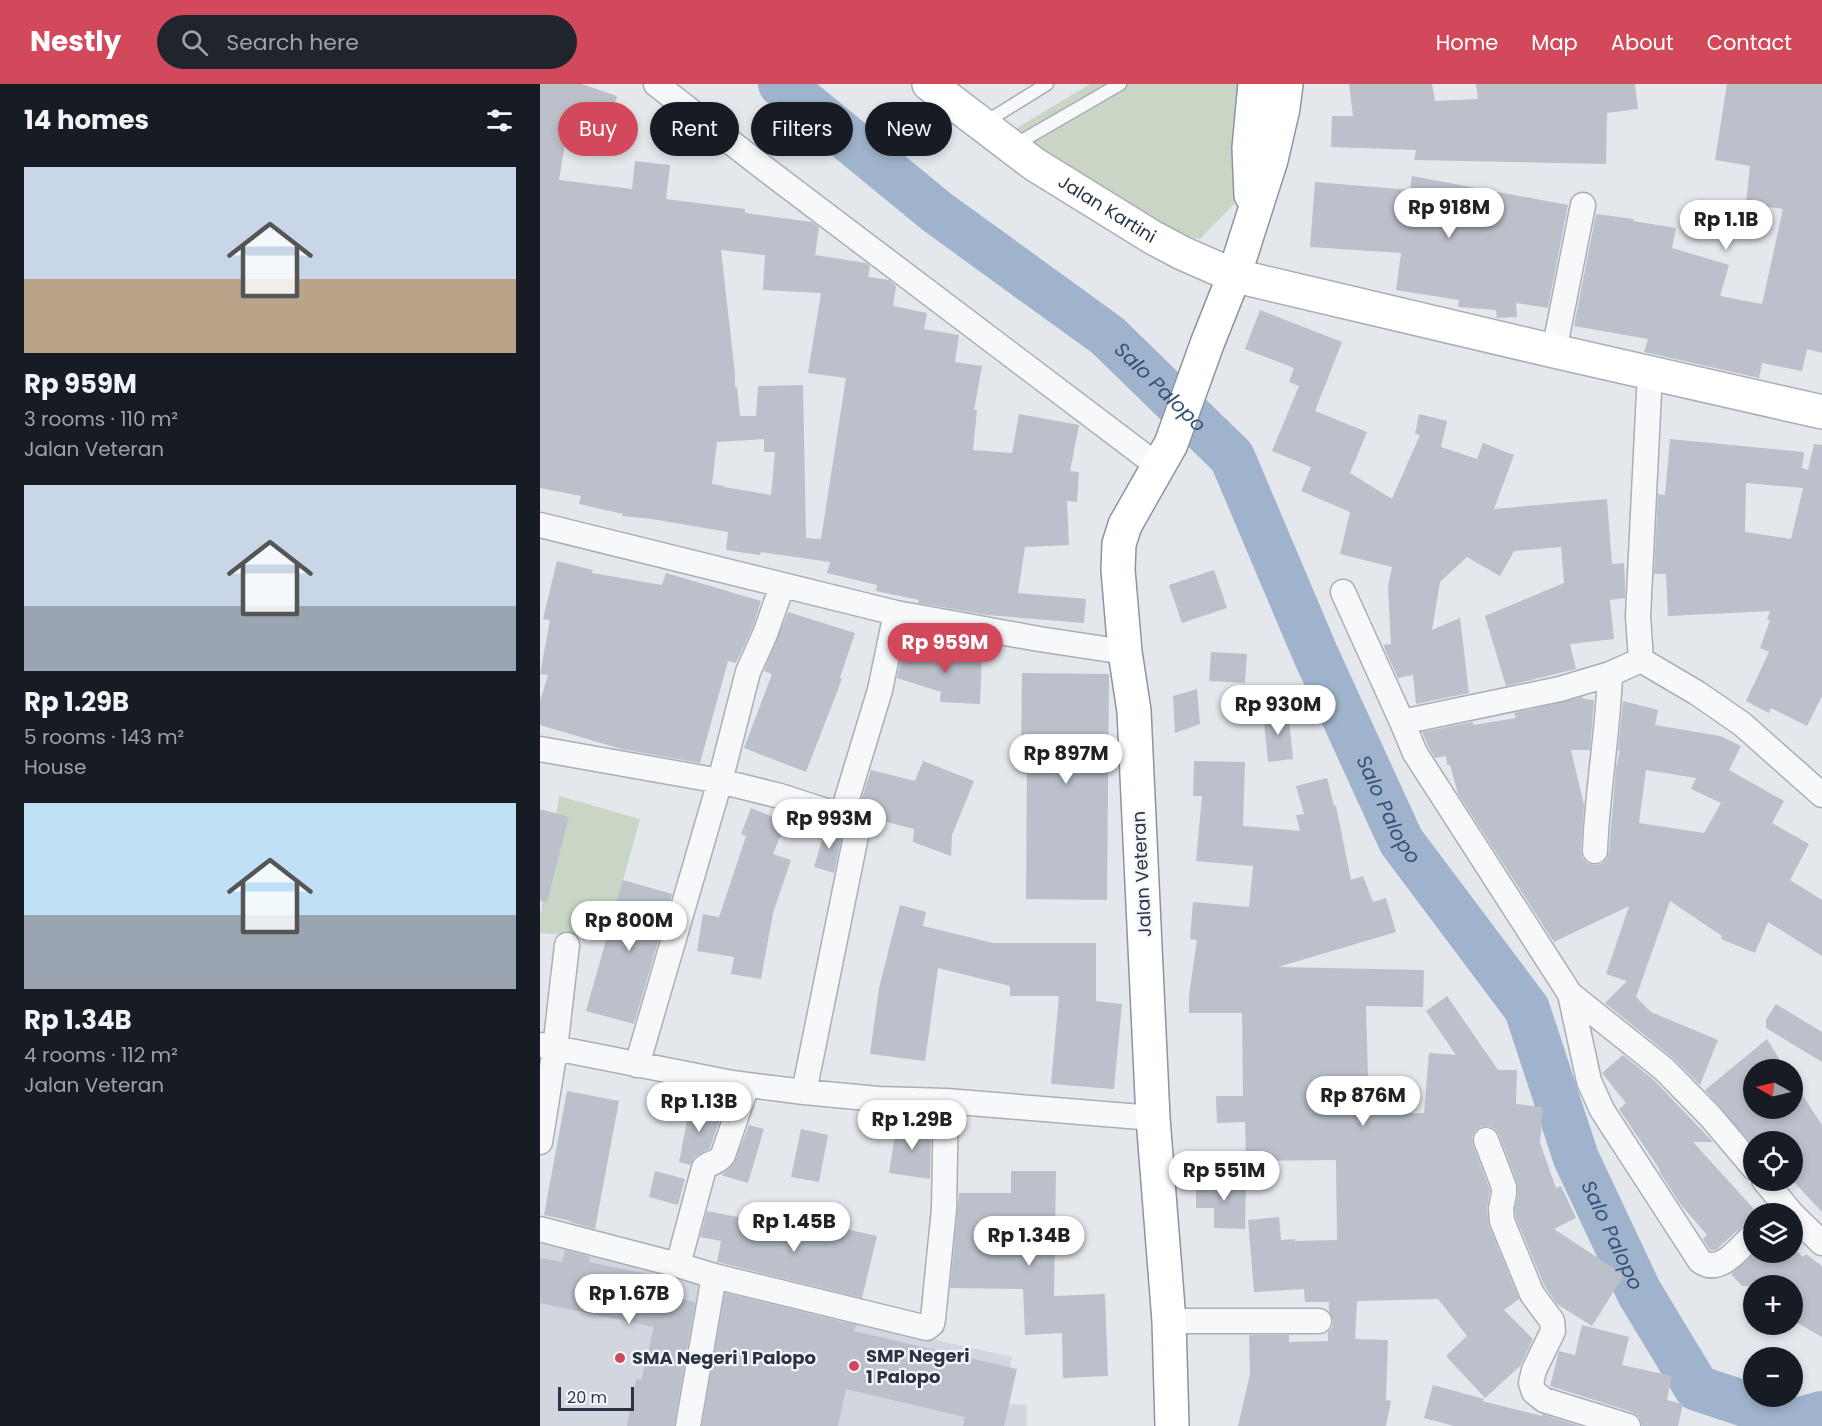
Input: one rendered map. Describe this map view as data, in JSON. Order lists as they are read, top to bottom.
{
  "streets": {
    "main road": ["Jalan Kartini", "Jalan Veteran"]
  },
  "crossings": [
    ["Jalan Kartini", "Jalan Veteran"]
  ],
  "water": ["Salo Palopo"],
  "places": ["SMA Negeri 1 Palopo", "SMP Negeri 1 Palopo"],
  "scale_bar": "20 m",
  "north": "left",
  "page": {
    "header": "Nestly",
    "search": "Search here",
    "nav": [
      "Home",
      "Map",
      "About",
      "Contact"
    ],
    "heading": "14 homes",
    "chip": [
      "Buy",
      "Rent",
      "Filters",
      "New"
    ],
    "list": [
      {
        "name": "Rp 959M",
        "note": "3 rooms · 110 m² · Jalan Veteran"
      },
      {
        "name": "Rp 1.29B",
        "note": "5 rooms · 143 m² · House"
      },
      {
        "name": "Rp 1.34B",
        "note": "4 rooms · 112 m² · Jalan Veteran"
      }
    ],
    "price": [
      "Rp 918M",
      "Rp 1.1B",
      "Rp 959M",
      "Rp 930M",
      "Rp 897M",
      "Rp 993M",
      "Rp 800M",
      "Rp 876M",
      "Rp 1.13B",
      "Rp 1.29B",
      "Rp 551M",
      "Rp 1.45B",
      "Rp 1.34B",
      "Rp 1.67B"
    ],
    "map_buttons": ["+", "−"],
    "scale": "20 m"
  }
}
